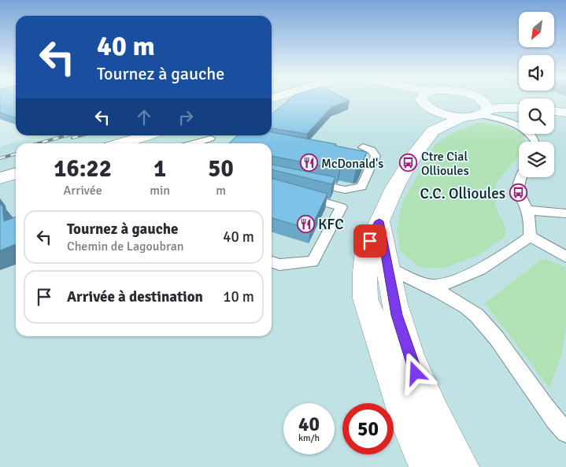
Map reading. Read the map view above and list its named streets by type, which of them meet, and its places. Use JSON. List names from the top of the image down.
{
  "places": {
    "restaurant": ["McDonald's", "KFC"],
    "bus stop": ["Ctre Cial Ollioules", "C.C. Ollioules"]
  },
  "north": "bottom left",
  "page": {
    "turn": ["40 m", "Tournez à gauche"],
    "eta": [
      "16:22",
      "Arrivée",
      "1",
      "min",
      "50",
      "m"
    ],
    "list": [
      {
        "name": "Tournez à gauche",
        "note": "Chemin de Lagoubran",
        "value": "40 m"
      },
      {
        "name": "Arrivée à destination",
        "value": "10 m"
      }
    ],
    "speed": "40 km/h",
    "limit": "50"
  }
}
